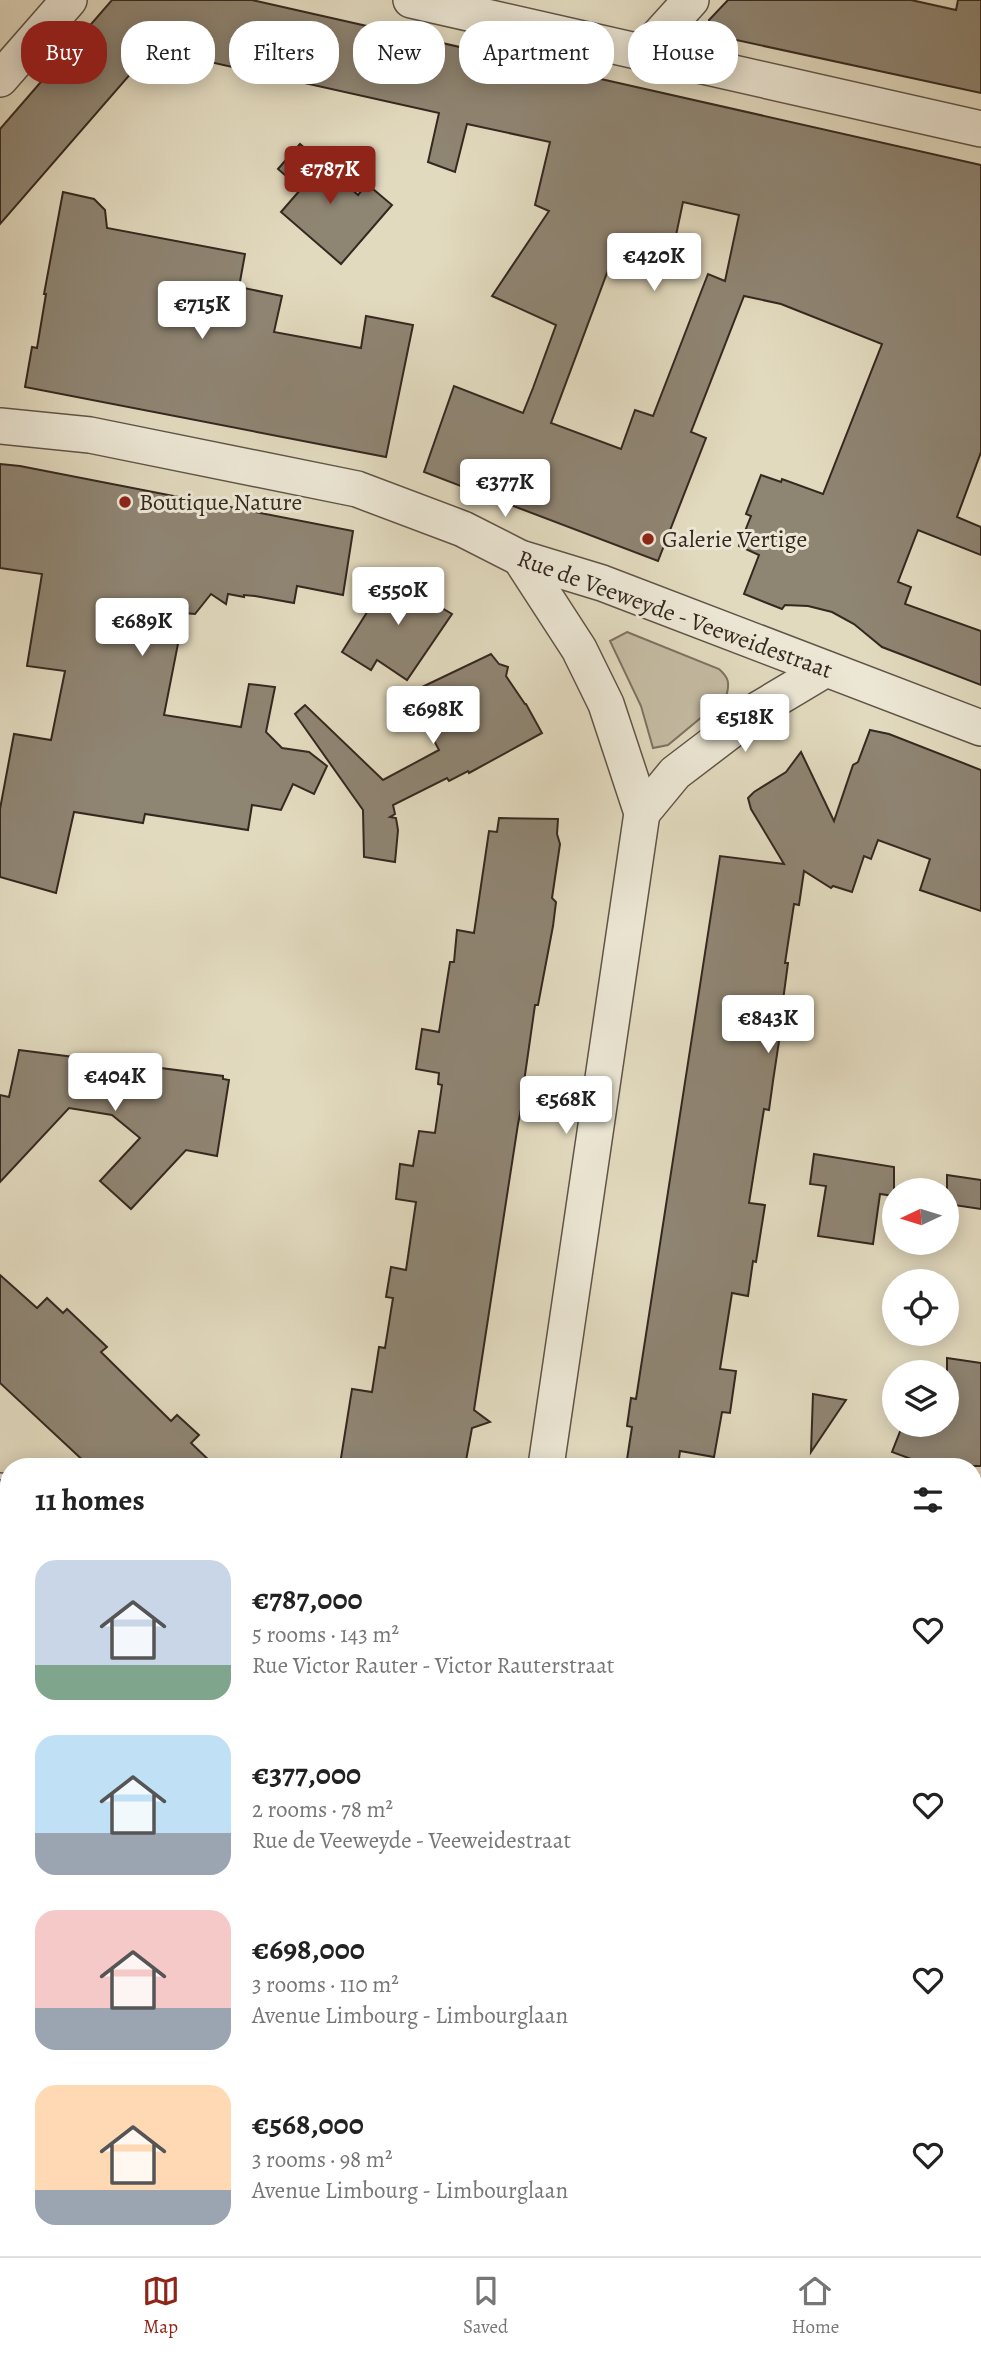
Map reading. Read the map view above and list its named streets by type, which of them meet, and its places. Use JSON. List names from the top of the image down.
{
  "streets": {
    "street": ["Rue de Veeweyde - Veeweidestraat"]
  },
  "places": ["Boutique Nature", "Galerie Vertige"],
  "north": "left",
  "page": {
    "chip": [
      "Buy",
      "Rent",
      "Filters",
      "New",
      "Apartment",
      "House"
    ],
    "price": [
      "€787K",
      "€420K",
      "€715K",
      "€377K",
      "€550K",
      "€689K",
      "€698K",
      "€518K",
      "€843K",
      "€404K",
      "€568K"
    ],
    "heading": "11 homes",
    "list": [
      {
        "name": "€787,000",
        "note": "5 rooms · 143 m² · Rue Victor Rauter - Victor Rauterstraat"
      },
      {
        "name": "€377,000",
        "note": "2 rooms · 78 m² · Rue de Veeweyde - Veeweidestraat"
      },
      {
        "name": "€698,000",
        "note": "3 rooms · 110 m² · Avenue Limbourg - Limbourglaan"
      },
      {
        "name": "€568,000",
        "note": "3 rooms · 98 m² · Avenue Limbourg - Limbourglaan"
      }
    ],
    "tabs": ["Map", "Saved", "Home"]
  }
}
